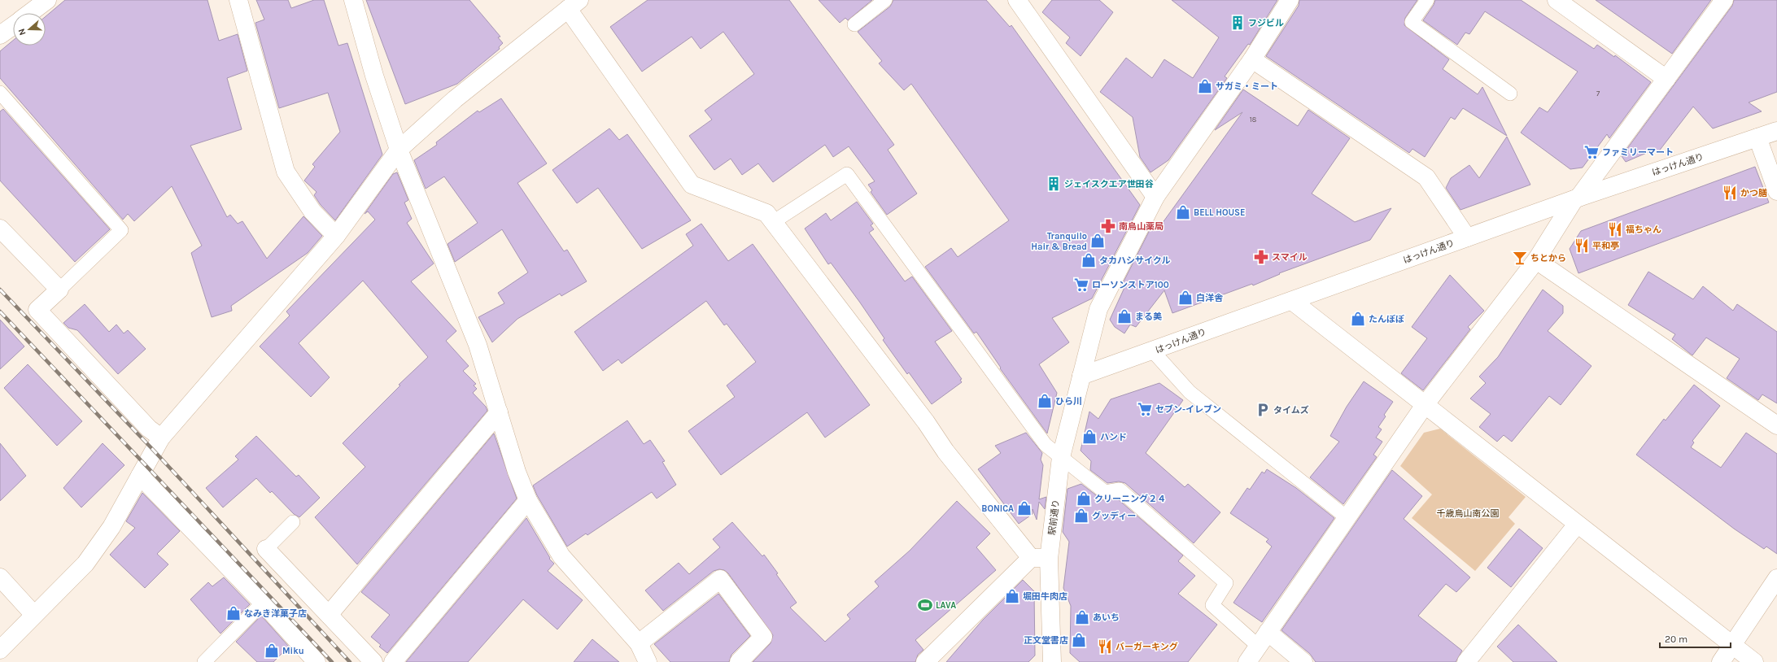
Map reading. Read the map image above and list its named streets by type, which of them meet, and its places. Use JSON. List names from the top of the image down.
{
  "streets": {
    "street": ["はっけん通り", "駅前通り"]
  },
  "crossings": [
    ["はっけん通り", "駅前通り"]
  ],
  "parks": ["千歳烏山南公園"],
  "places": {
    "building": ["フジビル", "ジェイスクエア世田谷"],
    "shop": [
      "サガミ・ミート",
      "BELL HOUSE",
      "Tranquilo Hair & Bread",
      "タカハシサイクル",
      "白洋舎",
      "まる美",
      "たんぽぽ",
      "ひら川",
      "ハンド",
      "クリーニング２４",
      "BONICA",
      "グッディー",
      "堀田牛肉店",
      "なみき洋菓子店",
      "あいち",
      "正文堂書店",
      "Miku"
    ],
    "supermarket": ["ファミリーマート", "ローソンストア100", "セブン-イレブン"],
    "restaurant": [
      "かつ膳",
      "福ちゃん",
      "平和亭",
      "バーガーキング"
    ],
    "pharmacy": ["南烏山薬局", "スマイル"],
    "bar": ["ちとから"],
    "parking": ["タイムズ"],
    "sports": ["LAVA"]
  },
  "house_numbers": ["7", "18"],
  "scale_bar": "20 m",
  "north": "left"
}
